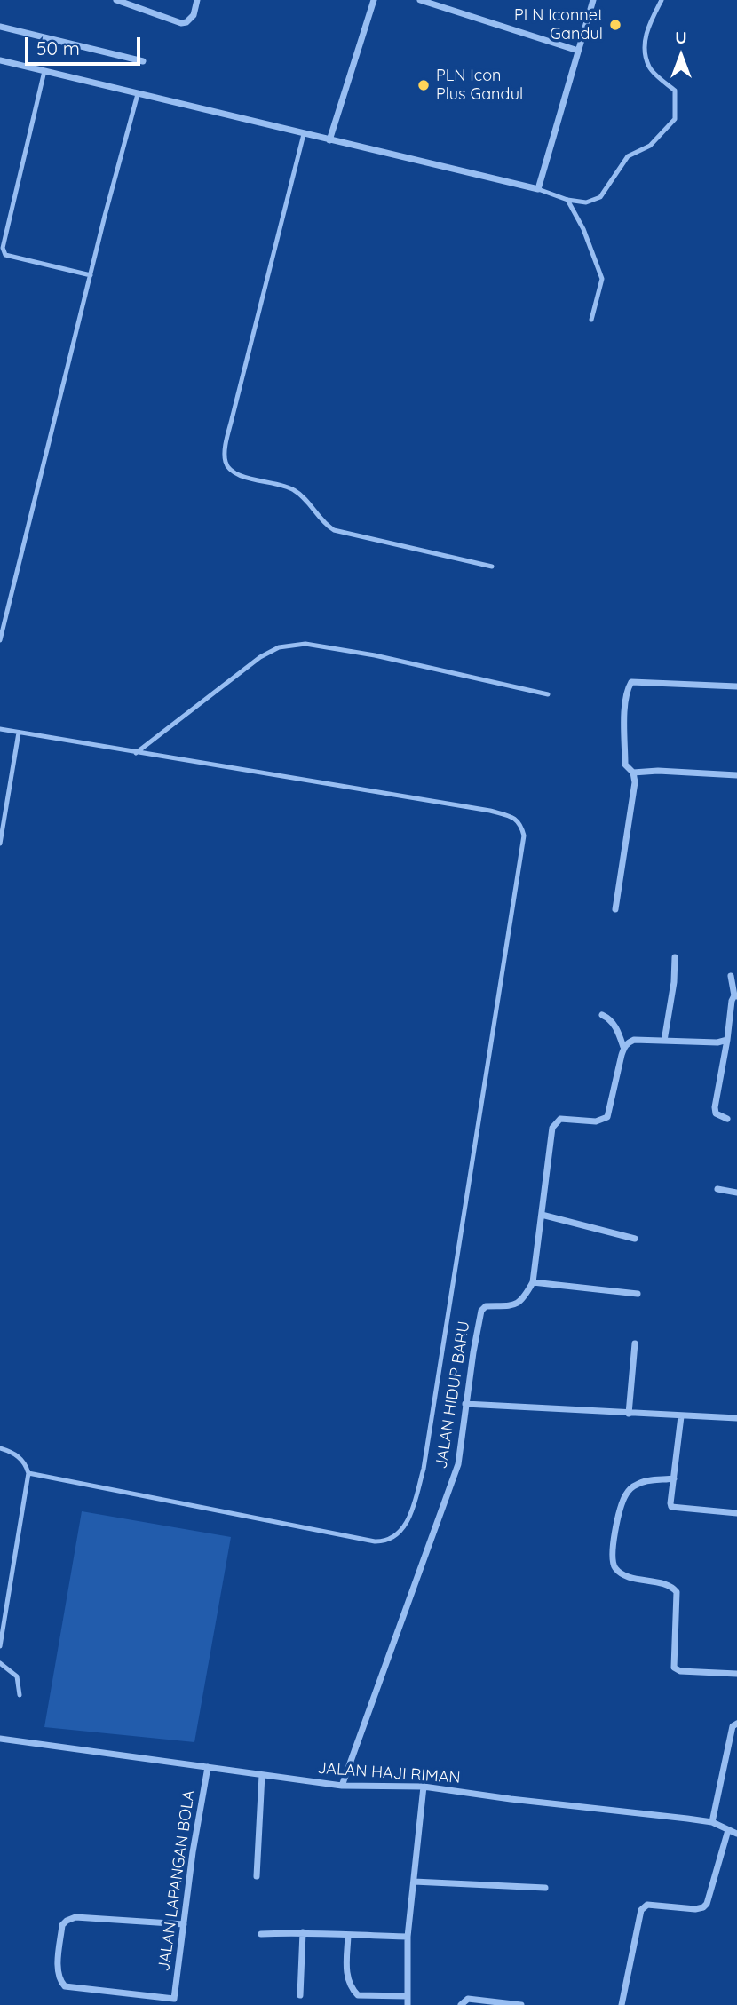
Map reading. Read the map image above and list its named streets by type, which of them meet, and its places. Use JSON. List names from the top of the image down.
{
  "streets": {
    "street": ["JALAN HIDUP BARU", "JALAN HAJI RIMAN", "JALAN LAPANGAN BOLA"]
  },
  "crossings": [
    ["JALAN HIDUP BARU", "JALAN HAJI RIMAN"],
    ["JALAN HAJI RIMAN", "JALAN LAPANGAN BOLA"]
  ],
  "places": ["PLN Iconnet Gandul", "PLN Icon Plus Gandul"],
  "scale_bar": "50 m",
  "north": "top"
}
